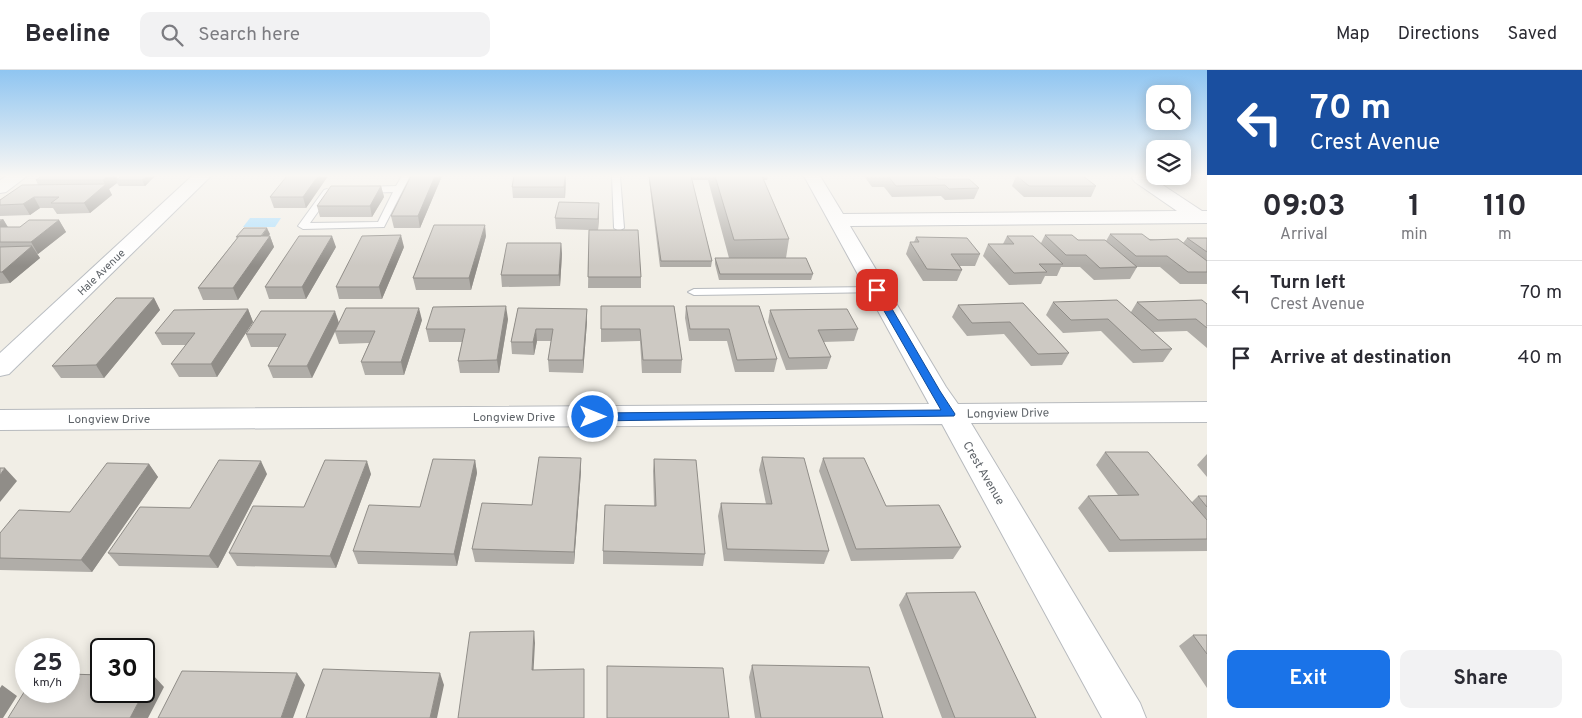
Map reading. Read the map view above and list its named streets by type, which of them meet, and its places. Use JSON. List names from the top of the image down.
{
  "streets": {
    "street": ["Hale Avenue", "Longview Drive", "Crest Avenue"]
  },
  "crossings": [
    ["Longview Drive", "Crest Avenue"]
  ],
  "page": {
    "header": "Beeline",
    "search": "Search here",
    "nav": ["Map", "Directions", "Saved"],
    "turn": ["70 m", "Crest Avenue"],
    "eta": [
      "09:03",
      "Arrival",
      "1",
      "min",
      "110",
      "m"
    ],
    "list": [
      {
        "name": "Turn left",
        "note": "Crest Avenue",
        "value": "70 m"
      },
      {
        "name": "Arrive at destination",
        "value": "40 m"
      }
    ],
    "speed": "25 km/h",
    "limit": "30",
    "buttons": ["Exit", "Share"]
  }
}
